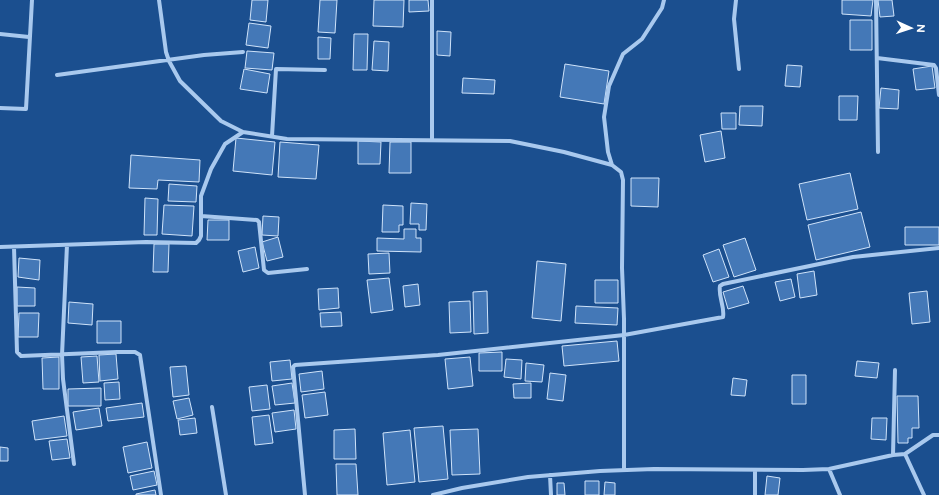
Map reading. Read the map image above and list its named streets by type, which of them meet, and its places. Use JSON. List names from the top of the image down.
{
  "north": "right"
}
